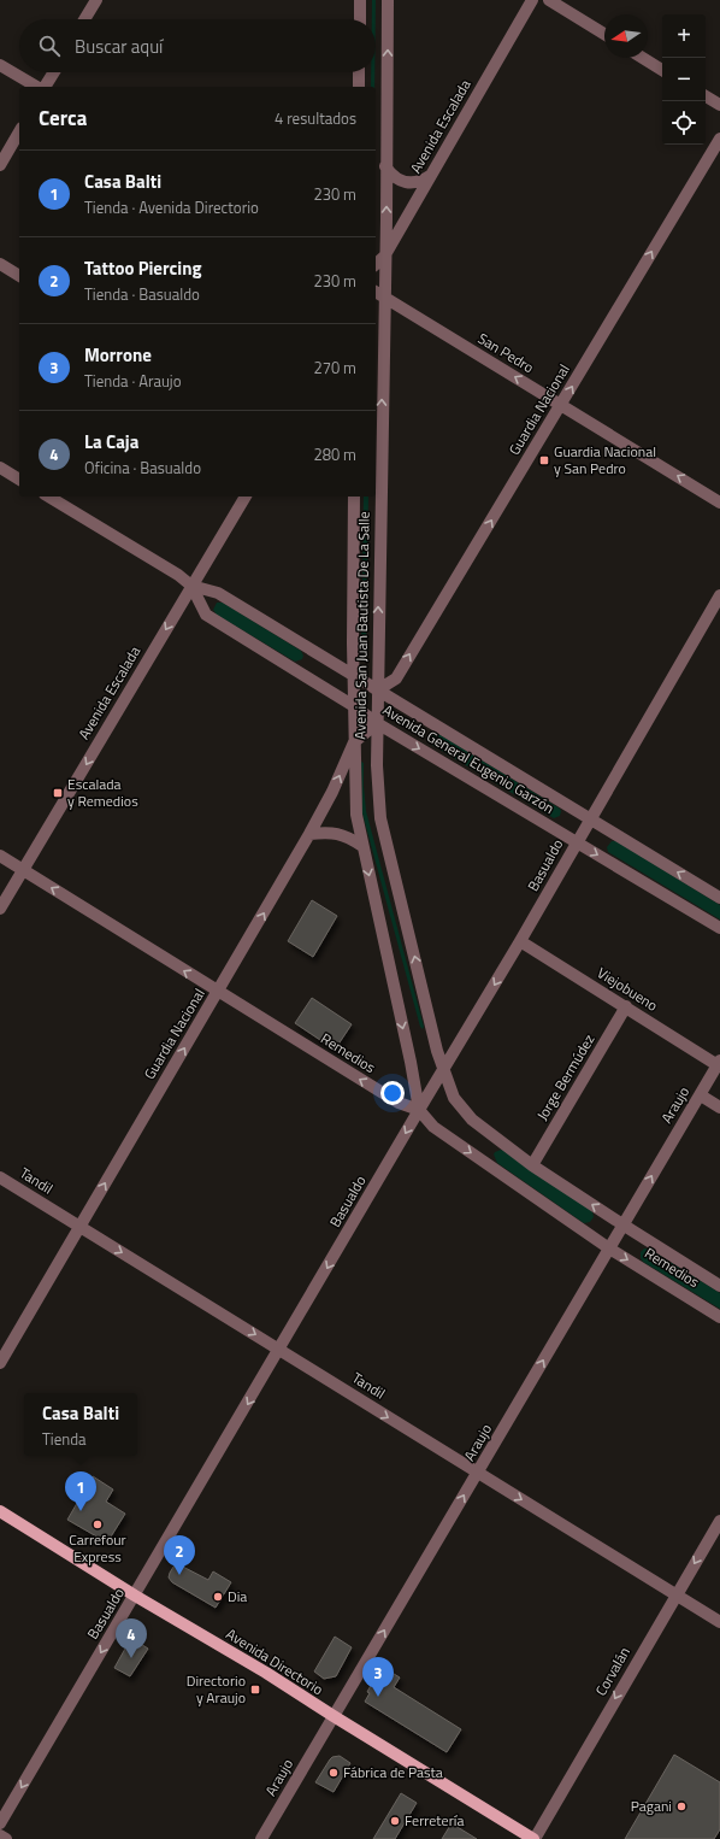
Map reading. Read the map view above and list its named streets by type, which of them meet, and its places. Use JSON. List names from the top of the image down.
{
  "streets": {
    "main road": ["Avenida Directorio"],
    "street": [
      "Avenida Escalada",
      "San Pedro",
      "Guardia Nacional",
      "Avenida San Juan Bautista De La Salle",
      "Avenida General Eugenio Garzón",
      "Basualdo",
      "Viejobueno",
      "Remedios",
      "Jorge Bermúdez",
      "Araujo",
      "Tandil",
      "Corvalán"
    ]
  },
  "crossings": [
    ["Avenida Escalada", "Avenida San Juan Bautista De La Salle"],
    ["Avenida Escalada", "Avenida General Eugenio Garzón"],
    ["Avenida Escalada", "Remedios"],
    ["San Pedro", "Guardia Nacional"],
    ["San Pedro", "Avenida San Juan Bautista De La Salle"],
    ["Guardia Nacional", "Avenida San Juan Bautista De La Salle"],
    ["Guardia Nacional", "Avenida General Eugenio Garzón"],
    ["Guardia Nacional", "Remedios"],
    ["Guardia Nacional", "Tandil"],
    ["Avenida San Juan Bautista De La Salle", "Avenida General Eugenio Garzón"],
    ["Avenida San Juan Bautista De La Salle", "Basualdo"],
    ["Avenida San Juan Bautista De La Salle", "Remedios"],
    ["Avenida General Eugenio Garzón", "Basualdo"],
    ["Basualdo", "Viejobueno"],
    ["Basualdo", "Remedios"],
    ["Basualdo", "Tandil"],
    ["Basualdo", "Avenida Directorio"],
    ["Viejobueno", "Jorge Bermúdez"],
    ["Viejobueno", "Araujo"],
    ["Remedios", "Jorge Bermúdez"],
    ["Remedios", "Araujo"],
    ["Araujo", "Tandil"],
    ["Araujo", "Avenida Directorio"],
    ["Tandil", "Corvalán"],
    ["Avenida Directorio", "Corvalán"]
  ],
  "one_way": [
    "Avenida Escalada",
    "San Pedro",
    "Guardia Nacional",
    "Basualdo",
    "Araujo",
    "Tandil",
    "Corvalán"
  ],
  "places": {
    "transit": ["Guardia Nacional y San Pedro", "Escalada y Remedios", "Directorio y Araujo"],
    "other": [
      "Carrefour Express",
      "Dia",
      "Fábrica de Pasta",
      "Pagani",
      "Ferretería"
    ]
  },
  "north": "left",
  "page": {
    "map_buttons": ["+", "−"],
    "search": "Buscar aquí",
    "heading": ["Cerca", "4 resultados"],
    "list": [
      {
        "mark": "1",
        "name": "Casa Balti",
        "note": "Tienda · Avenida Directorio",
        "value": "230 m"
      },
      {
        "mark": "2",
        "name": "Tattoo Piercing",
        "note": "Tienda · Basualdo",
        "value": "230 m"
      },
      {
        "mark": "3",
        "name": "Morrone",
        "note": "Tienda · Araujo",
        "value": "270 m"
      },
      {
        "mark": "4",
        "name": "La Caja",
        "note": "Oficina · Basualdo",
        "value": "280 m"
      }
    ],
    "popup": ["Casa Balti", "Tienda"],
    "pins": [
      "1",
      "2",
      "4",
      "3"
    ]
  }
}
